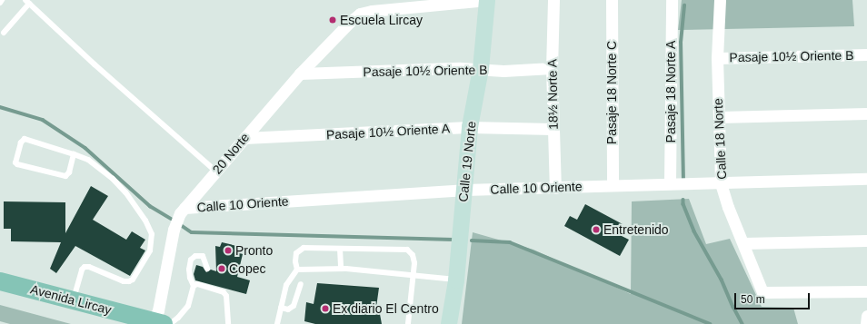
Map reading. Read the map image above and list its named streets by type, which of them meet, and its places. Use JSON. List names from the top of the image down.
{
  "streets": {
    "main road": ["Calle 19 Norte", "Avenida Lircay"],
    "street": [
      "Pasaje 10½ Oriente B",
      "Pasaje 18 Norte A",
      "Pasaje 18 Norte C",
      "18½ Norte A",
      "Pasaje 10½ Oriente A",
      "Calle 18 Norte",
      "20 Norte",
      "Calle 10 Oriente"
    ]
  },
  "crossings": [
    ["Pasaje 10½ Oriente B", "18½ Norte A"],
    ["Pasaje 10½ Oriente B", "Calle 18 Norte"],
    ["Pasaje 10½ Oriente B", "20 Norte"],
    ["Pasaje 10½ Oriente B", "Calle 19 Norte"],
    ["Pasaje 18 Norte A", "Calle 10 Oriente"],
    ["Pasaje 18 Norte C", "Calle 10 Oriente"],
    ["18½ Norte A", "Pasaje 10½ Oriente A"],
    ["18½ Norte A", "Calle 10 Oriente"],
    ["Pasaje 10½ Oriente A", "20 Norte"],
    ["Pasaje 10½ Oriente A", "Calle 19 Norte"],
    ["Calle 18 Norte", "Calle 10 Oriente"],
    ["20 Norte", "Calle 10 Oriente"],
    ["20 Norte", "Avenida Lircay"],
    ["Calle 19 Norte", "Calle 10 Oriente"]
  ],
  "places": [
    "Escuela Lircay",
    "Entretenido",
    "Pronto",
    "Copec",
    "Ex diario El Centro"
  ],
  "scale_bar": "50 m"
}
